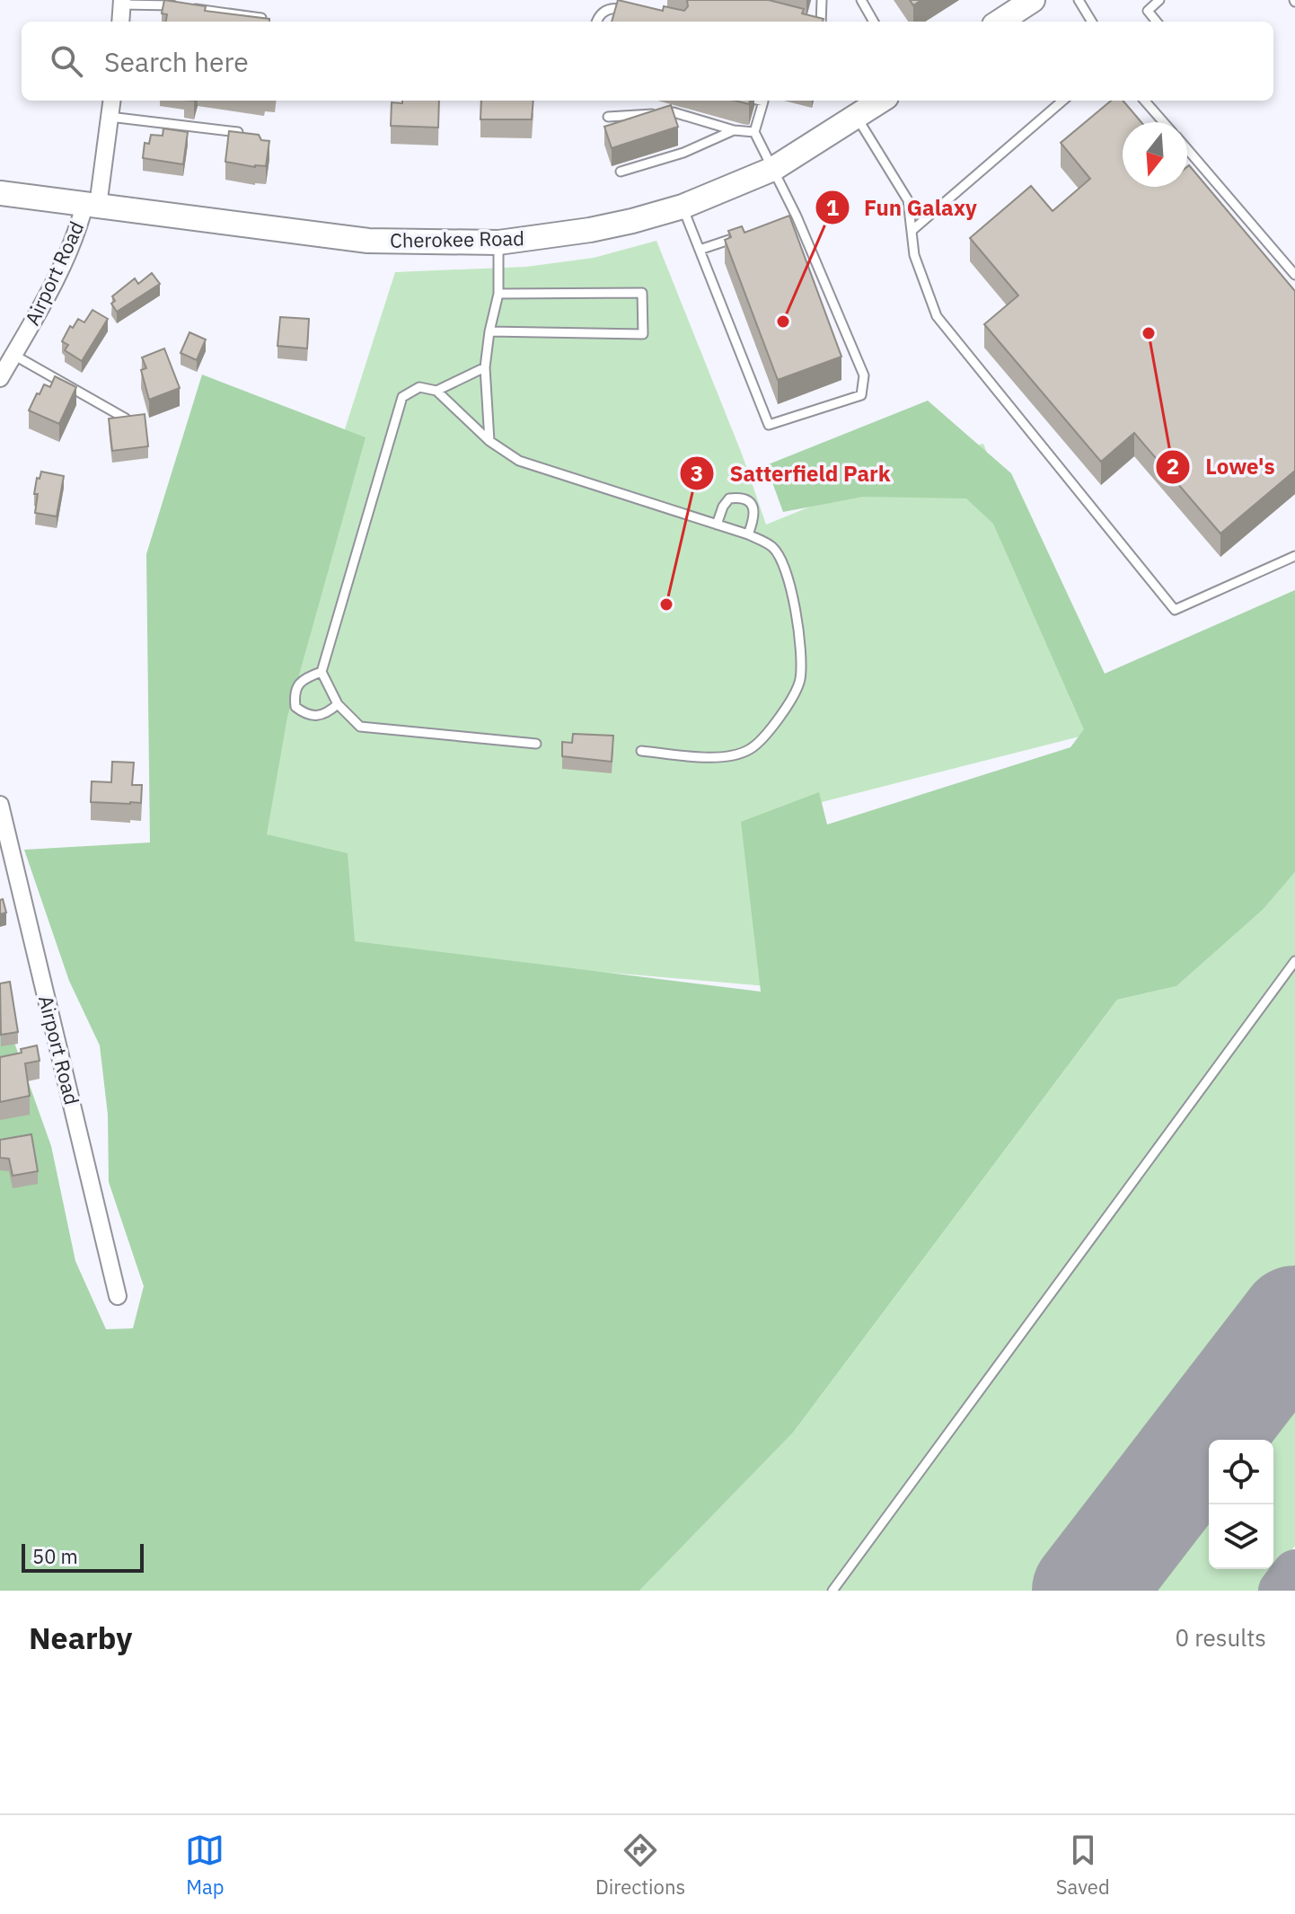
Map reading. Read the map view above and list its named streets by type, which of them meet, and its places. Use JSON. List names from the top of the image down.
{
  "streets": {
    "main road": ["Cherokee Road"],
    "street": ["Airport Road"]
  },
  "crossings": [
    ["Cherokee Road", "Airport Road"]
  ],
  "places": ["Fun Galaxy", "Lowe's", "Satterfield Park"],
  "scale_bar": "50 m",
  "north": "bottom",
  "page": {
    "search": "Search here",
    "scale": "50 m",
    "heading": ["Nearby", "0 results"],
    "nav": ["Map", "Directions", "Saved"]
  }
}
